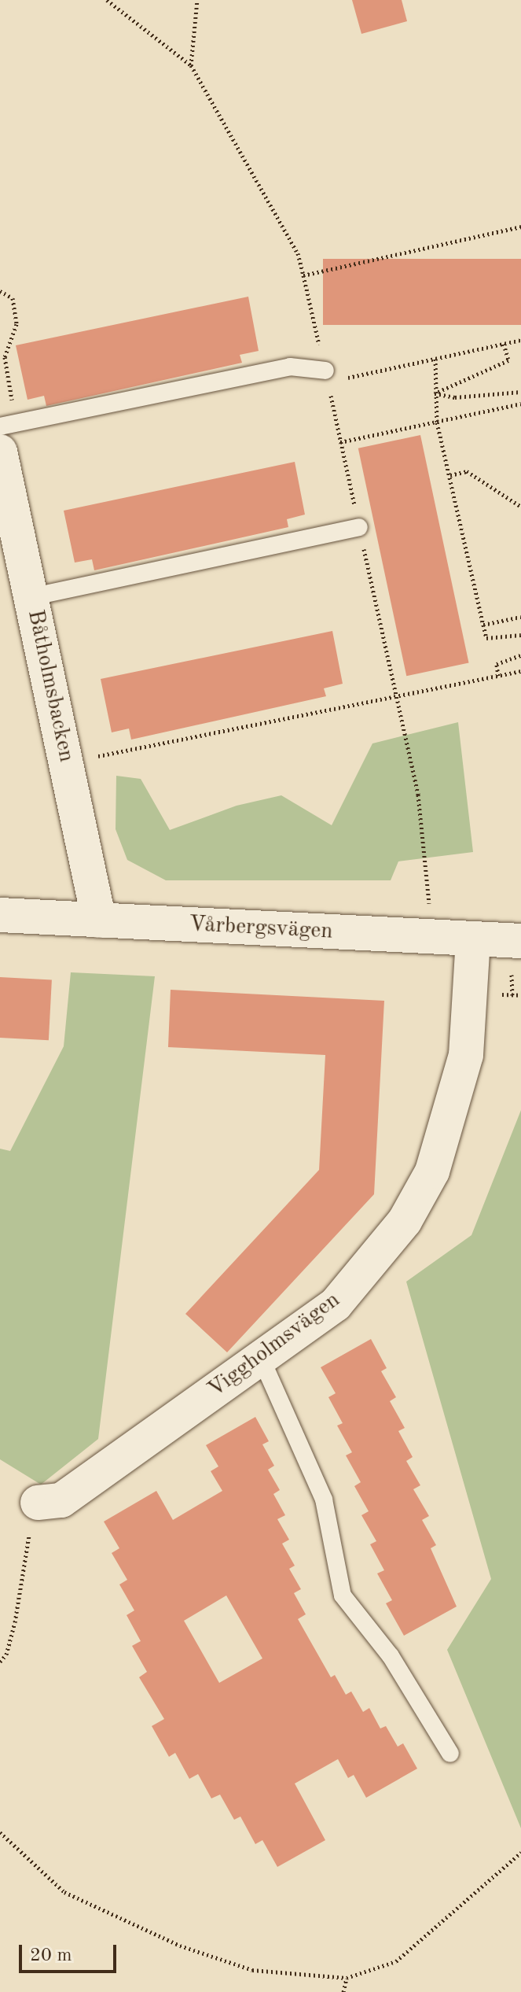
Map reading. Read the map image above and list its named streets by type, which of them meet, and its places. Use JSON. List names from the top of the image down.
{
  "streets": {
    "street": ["Båtholmsbacken", "Vårbergsvägen", "Viggholmsvägen"]
  },
  "crossings": [
    ["Båtholmsbacken", "Vårbergsvägen"],
    ["Vårbergsvägen", "Viggholmsvägen"]
  ],
  "scale_bar": "20 m"
}
